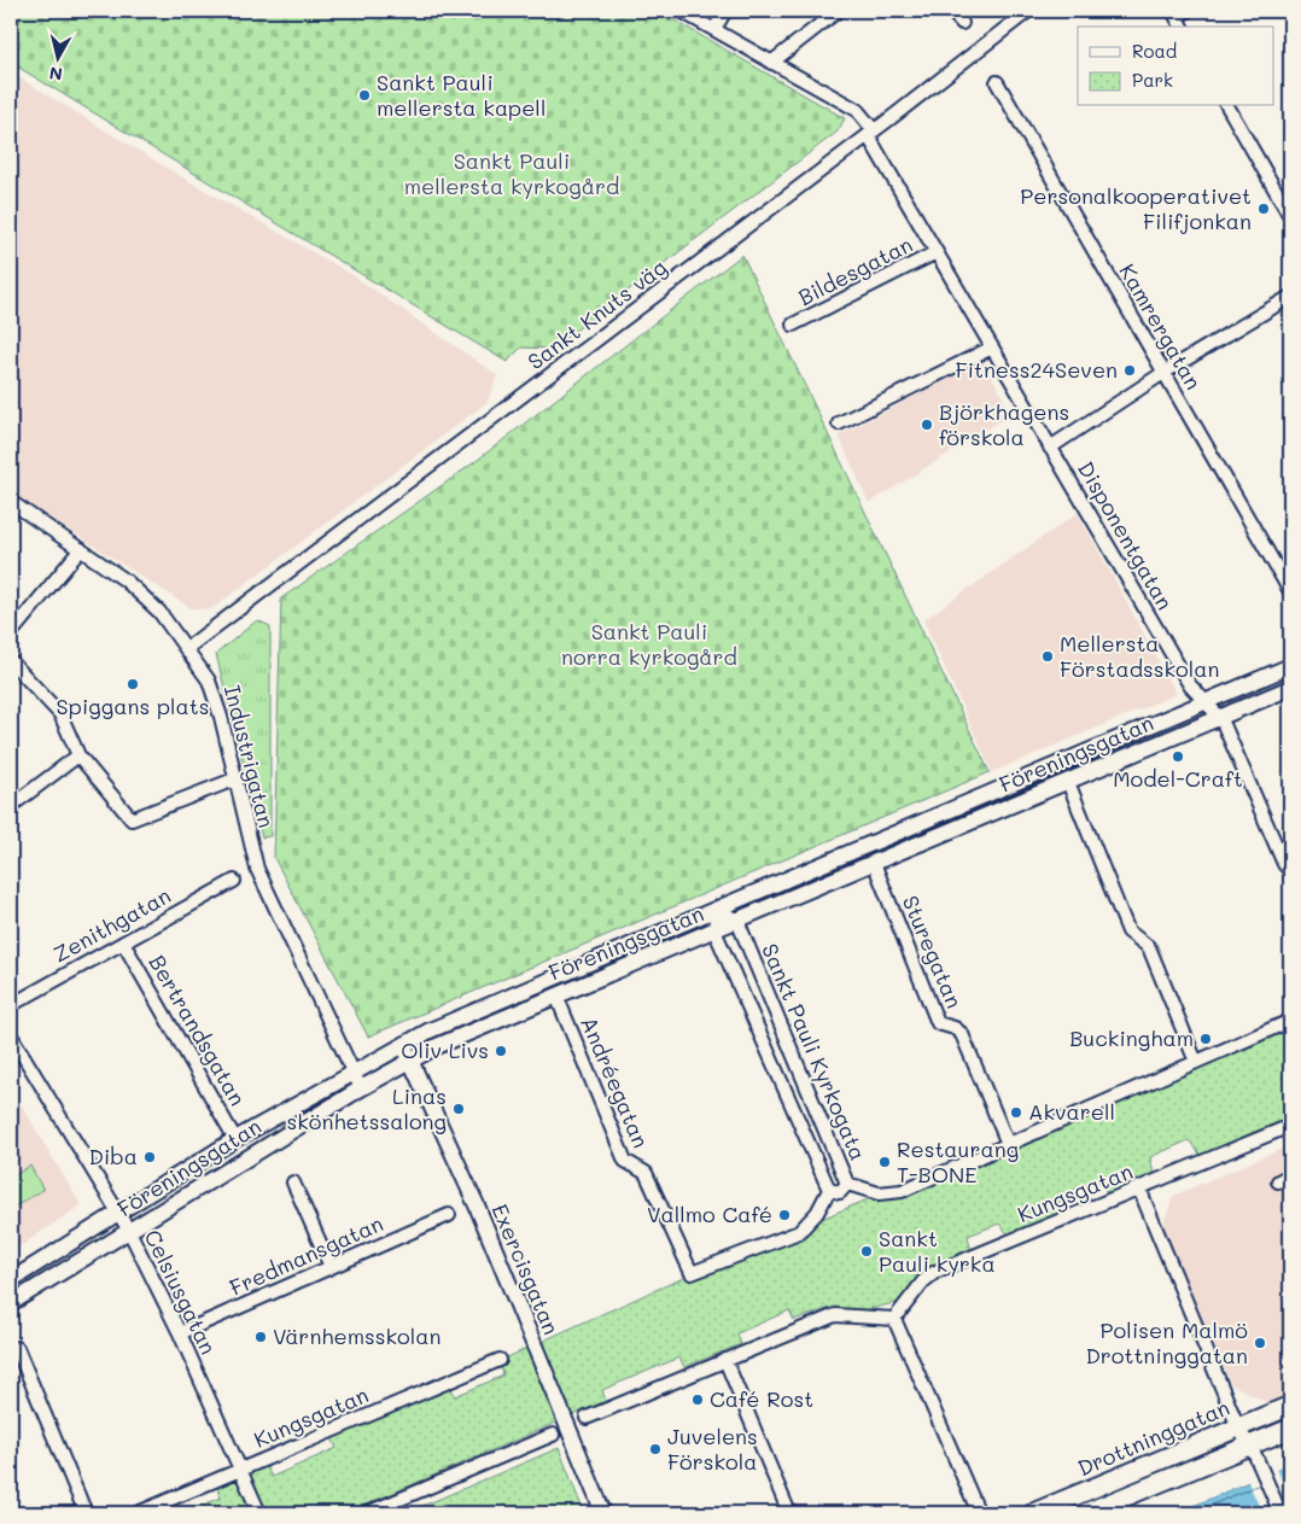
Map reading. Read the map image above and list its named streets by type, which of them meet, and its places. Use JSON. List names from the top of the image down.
{
  "streets": {
    "main road": ["Drottninggatan"],
    "street": [
      "Bildesgatan",
      "Sankt Knuts väg",
      "Kamrergatan",
      "Disponentgatan",
      "Föreningsgatan",
      "Industrigatan",
      "Zenithgatan",
      "Sturegatan",
      "Bertrandsgatan",
      "Sankt Pauli Kyrkogata",
      "Andréegatan",
      "Kungsgatan",
      "Fredmansgatan",
      "Exercisgatan",
      "Celsiusgatan"
    ]
  },
  "crossings": [
    ["Bildesgatan", "Disponentgatan"],
    ["Sankt Knuts väg", "Disponentgatan"],
    ["Sankt Knuts väg", "Industrigatan"],
    ["Disponentgatan", "Föreningsgatan"],
    ["Föreningsgatan", "Industrigatan"],
    ["Föreningsgatan", "Sturegatan"],
    ["Föreningsgatan", "Bertrandsgatan"],
    ["Föreningsgatan", "Sankt Pauli Kyrkogata"],
    ["Föreningsgatan", "Andréegatan"],
    ["Föreningsgatan", "Exercisgatan"],
    ["Föreningsgatan", "Celsiusgatan"],
    ["Zenithgatan", "Bertrandsgatan"],
    ["Sankt Pauli Kyrkogata", "Andréegatan"],
    ["Kungsgatan", "Celsiusgatan"],
    ["Fredmansgatan", "Celsiusgatan"]
  ],
  "parks": ["Sankt Pauli mellersta kyrkogård", "Sankt Pauli norra kyrkogård"],
  "places": [
    "Sankt Pauli mellersta kapell",
    "Personalkooperativet Filifjonkan",
    "Fitness24Seven",
    "Björkhagens förskola",
    "Mellersta Förstadsskolan",
    "Spiggans plats",
    "Model-Craft",
    "Buckingham",
    "Oliv Livs",
    "Linas skönhetssalong",
    "Akvarell",
    "Diba",
    "Restaurang T-BONE",
    "Vallmo Café",
    "Sankt Pauli kyrka",
    "Värnhemsskolan",
    "Polisen Malmö Drottninggatan",
    "Café Rost",
    "Juvelens Förskola"
  ],
  "legend": ["Road", "Park"],
  "north": "bottom"
}
